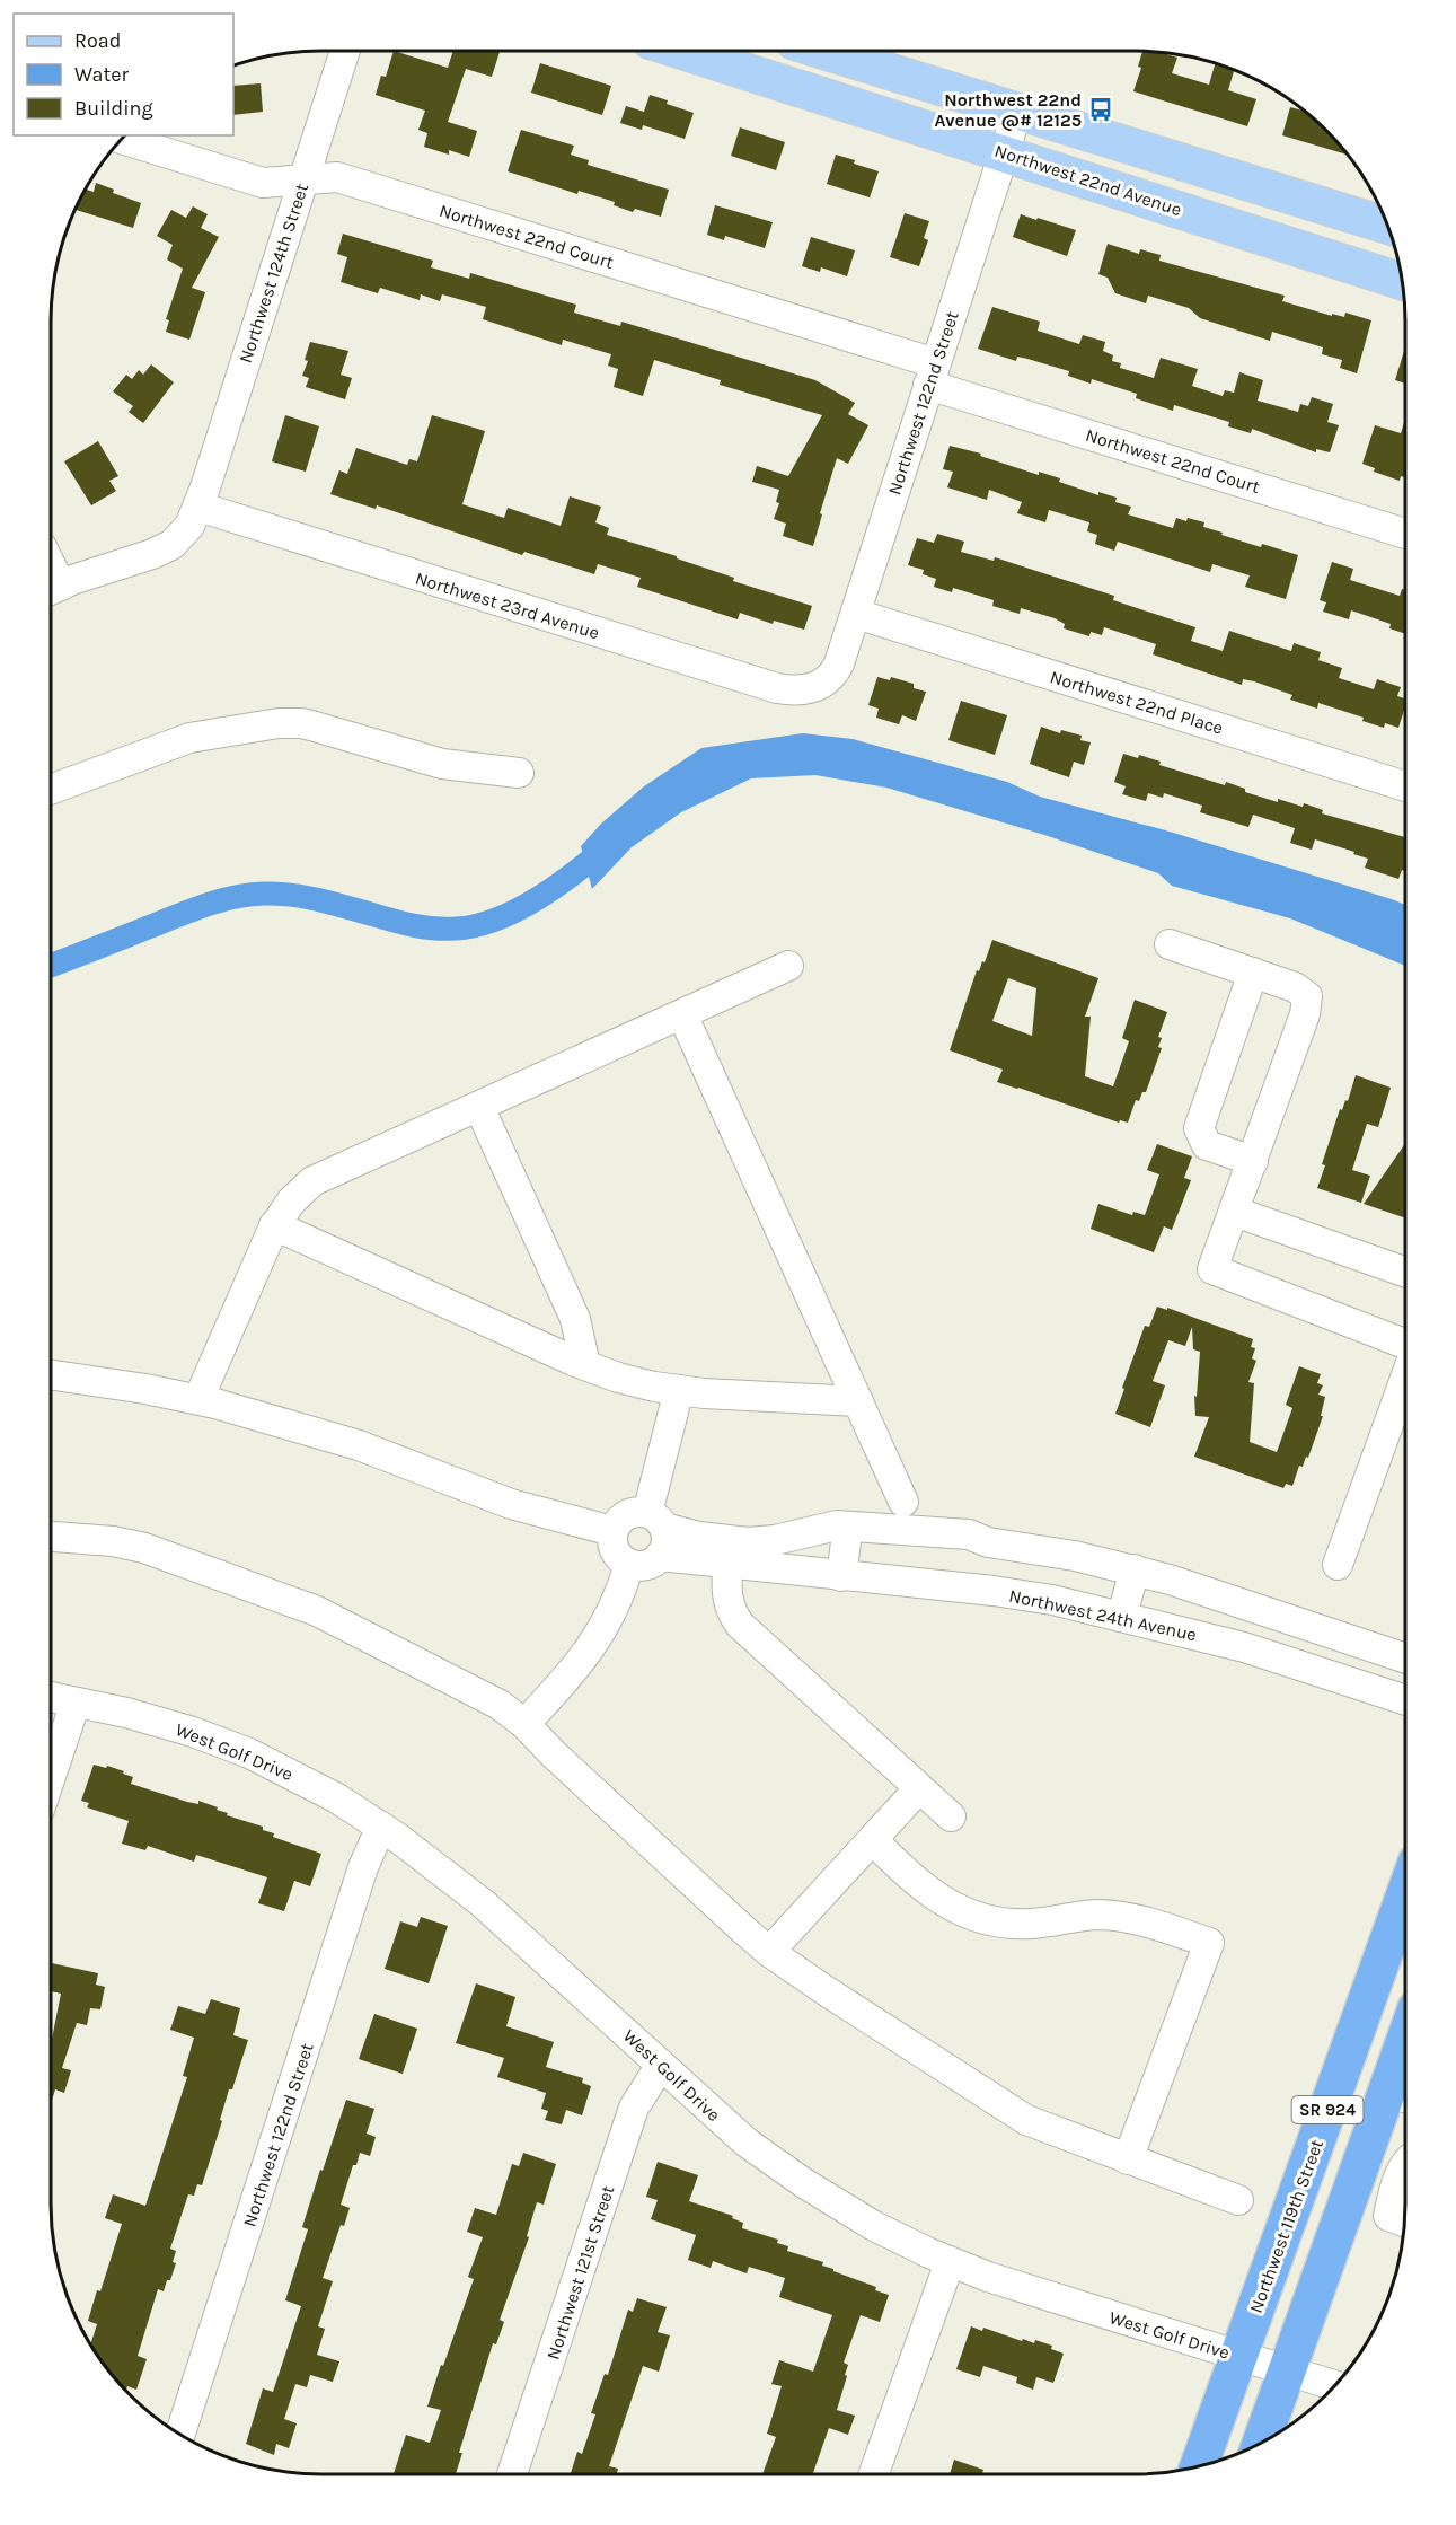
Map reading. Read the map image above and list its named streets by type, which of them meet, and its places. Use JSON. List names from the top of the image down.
{
  "streets": {
    "highway": ["SR 924", "Northwest 119th Street"],
    "main road": ["Northwest 22nd Avenue"],
    "street": [
      "Northwest 22nd Court",
      "Northwest 124th Street",
      "Northwest 122nd Street",
      "Northwest 23rd Avenue",
      "Northwest 22nd Place",
      "Northwest 24th Avenue",
      "West Golf Drive",
      "Northwest 121st Street"
    ]
  },
  "crossings": [
    ["Northwest 22nd Avenue", "Northwest 122nd Street"],
    ["Northwest 22nd Court", "Northwest 124th Street"],
    ["Northwest 22nd Court", "Northwest 122nd Street"],
    ["Northwest 124th Street", "Northwest 23rd Avenue"],
    ["Northwest 122nd Street", "Northwest 23rd Avenue"],
    ["Northwest 122nd Street", "Northwest 22nd Place"],
    ["Northwest 122nd Street", "West Golf Drive"],
    ["West Golf Drive", "SR 924"],
    ["West Golf Drive", "Northwest 119th Street"],
    ["West Golf Drive", "Northwest 121st Street"]
  ],
  "places": {
    "bus stop": ["Northwest 22nd Avenue @# 12125"]
  },
  "legend": ["Road", "Water", "Building"]
}
